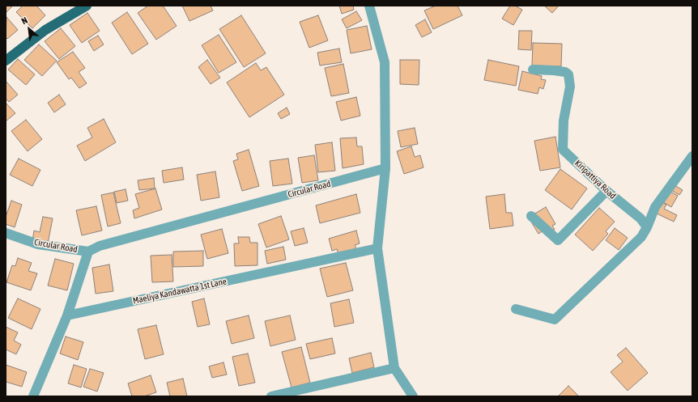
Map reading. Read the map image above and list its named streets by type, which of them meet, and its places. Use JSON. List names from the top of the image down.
{
  "streets": {
    "street": ["Kiripattiya Road", "Circular Road", "Maeliya Kandawatta 1st Lane"]
  },
  "north": "top left"
}
